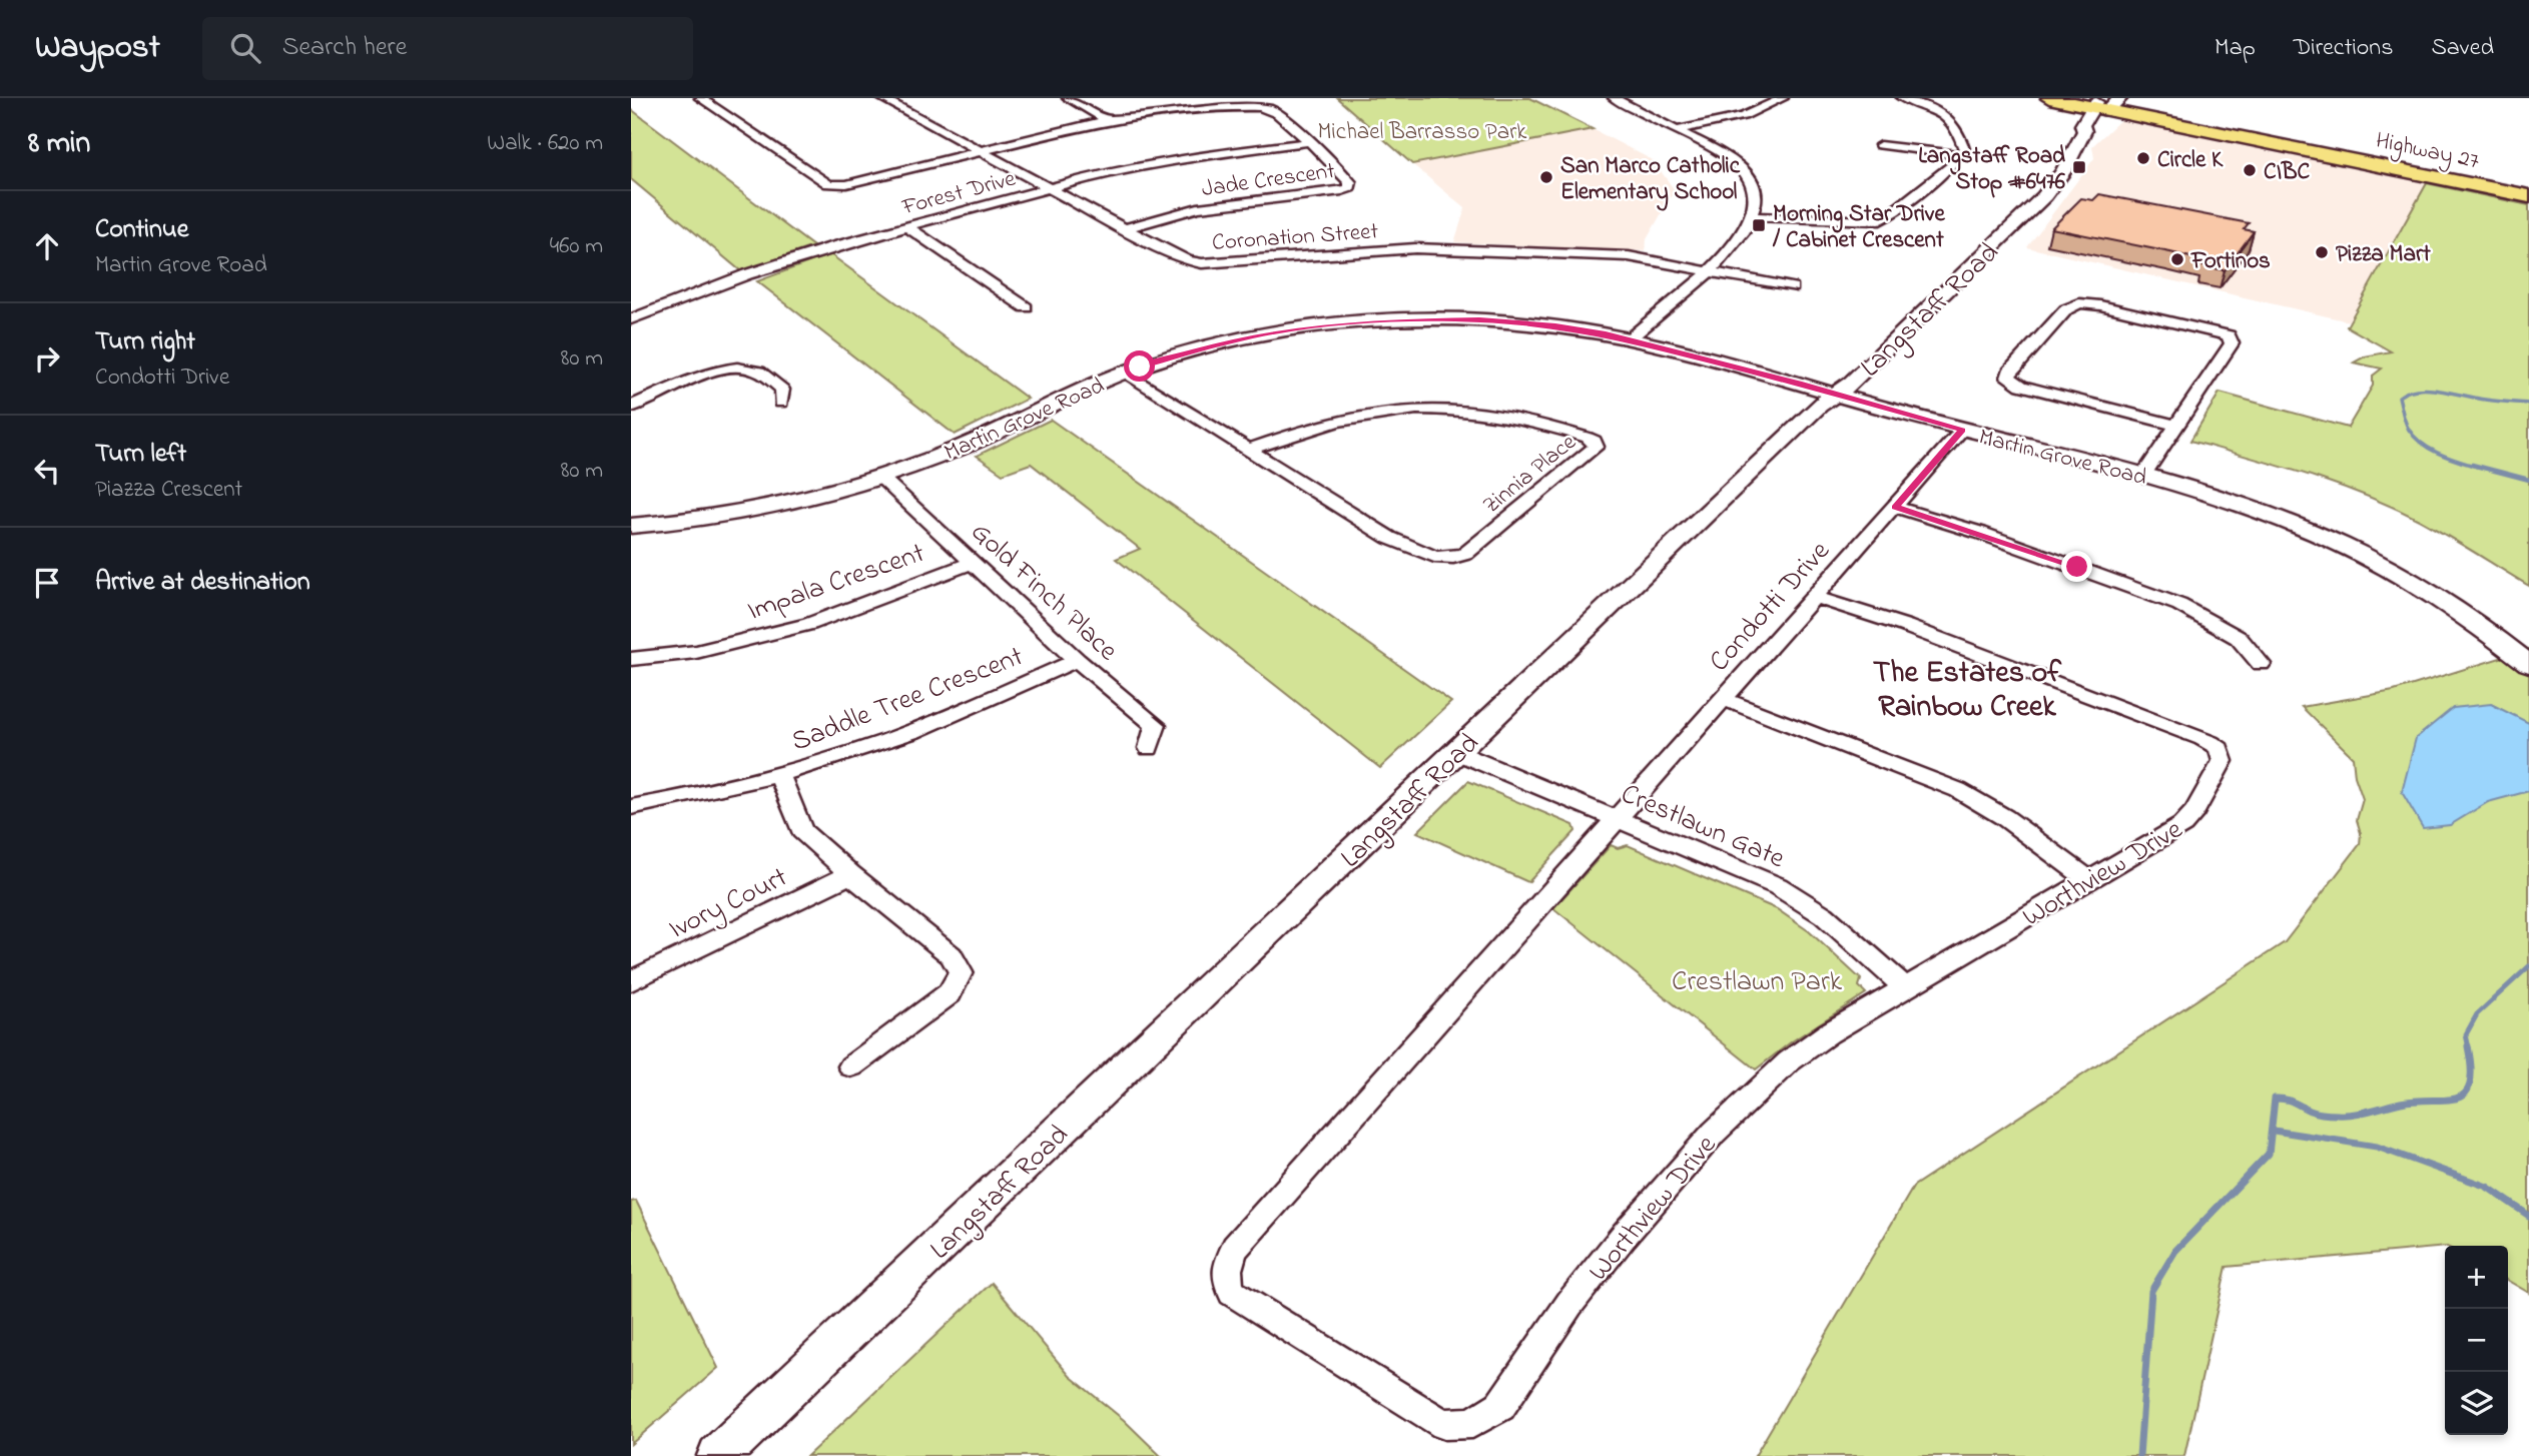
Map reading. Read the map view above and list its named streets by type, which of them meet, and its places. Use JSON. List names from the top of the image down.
{
  "streets": {
    "main road": ["Highway 27"],
    "street": [
      "Jade Crescent",
      "Forest Drive",
      "Coronation Street",
      "Langstaff Road",
      "Martin Grove Road",
      "Zinnia Place",
      "Impala Crescent",
      "Gold Finch Place",
      "Condotti Drive",
      "Saddle Tree Crescent",
      "Crestlawn Gate",
      "Worthview Drive",
      "Ivory Court"
    ]
  },
  "crossings": [
    ["Highway 27", "Langstaff Road"],
    ["Jade Crescent", "Forest Drive"],
    ["Jade Crescent", "Coronation Street"],
    ["Forest Drive", "Coronation Street"],
    ["Langstaff Road", "Martin Grove Road"],
    ["Langstaff Road", "Crestlawn Gate"],
    ["Martin Grove Road", "Zinnia Place"],
    ["Martin Grove Road", "Gold Finch Place"],
    ["Martin Grove Road", "Condotti Drive"],
    ["Impala Crescent", "Gold Finch Place"],
    ["Gold Finch Place", "Saddle Tree Crescent"],
    ["Condotti Drive", "Crestlawn Gate"],
    ["Condotti Drive", "Worthview Drive"],
    ["Crestlawn Gate", "Worthview Drive"]
  ],
  "districts": ["The Estates of Rainbow Creek"],
  "parks": ["Michael Barrasso Park", "Crestlawn Park"],
  "places": {
    "other": [
      "Circle K",
      "CIBC",
      "San Marco Catholic Elementary School",
      "Pizza Mart",
      "Fortinos"
    ],
    "transit": ["Langstaff Road Stop #6476", "Morning Star Drive / Cabinet Crescent"]
  },
  "page": {
    "header": "Waypost",
    "search": "Search here",
    "nav": ["Map", "Directions", "Saved"],
    "heading": ["8 min", "Walk · 620 m"],
    "list": [
      ["Continue", "Martin Grove Road", "460 m"],
      ["Turn right", "Condotti Drive", "80 m"],
      ["Turn left", "Piazza Crescent", "80 m"],
      "Arrive at destination"
    ],
    "map_buttons": ["+", "−"]
  }
}
